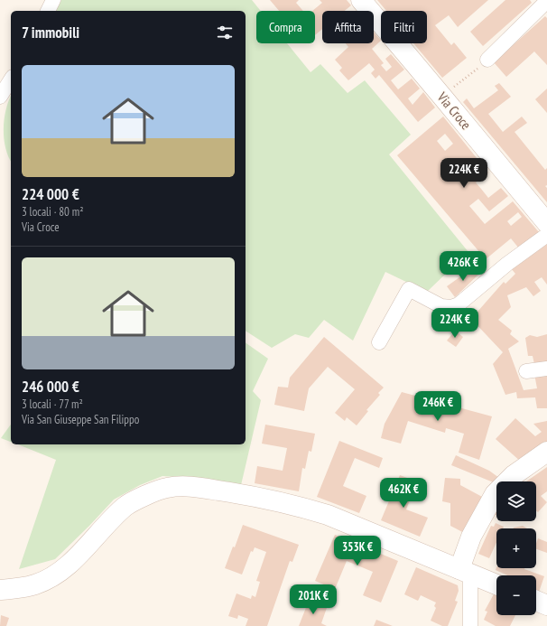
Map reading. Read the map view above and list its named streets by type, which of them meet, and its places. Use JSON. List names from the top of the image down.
{
  "streets": {
    "street": ["Via Croce"]
  },
  "page": {
    "chip": ["Compra", "Affitta", "Filtri"],
    "heading": "7 immobili",
    "list": [
      {
        "name": "224 000 €",
        "note": "3 locali · 80 m² · Via Croce"
      },
      {
        "name": "246 000 €",
        "note": "3 locali · 77 m² · Via San Giuseppe San Filippo"
      }
    ],
    "price": [
      "224K €",
      "426K €",
      "224K €",
      "246K €",
      "462K €",
      "353K €",
      "201K €"
    ],
    "map_buttons": ["+", "−"]
  }
}
